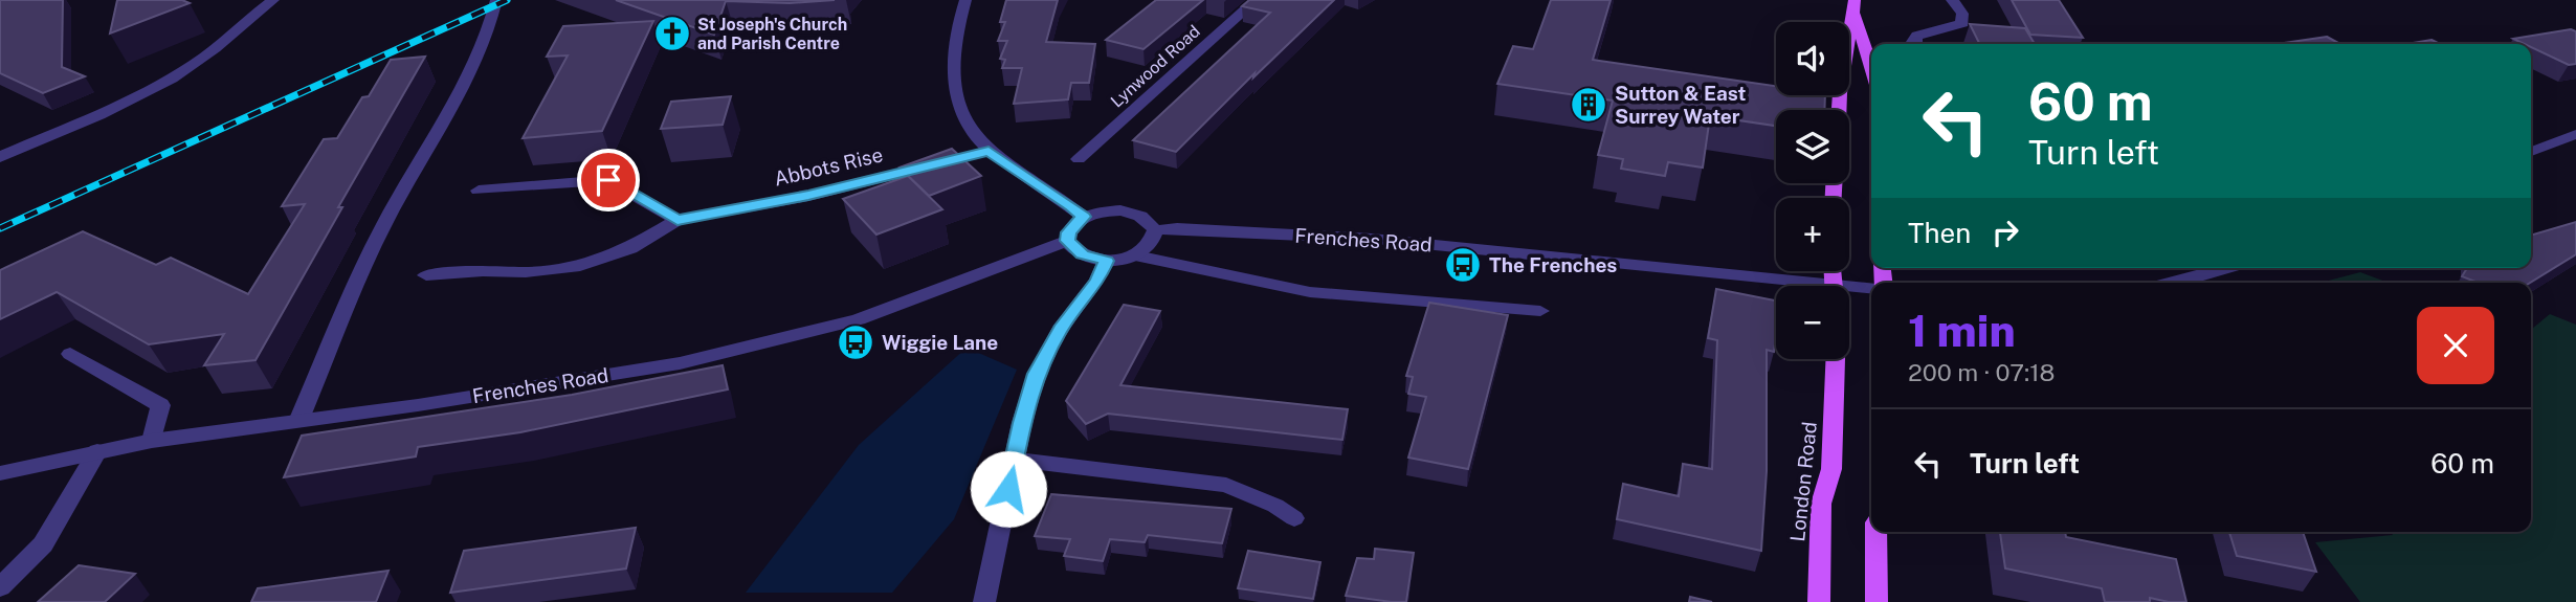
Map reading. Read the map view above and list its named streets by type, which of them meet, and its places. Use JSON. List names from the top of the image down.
{
  "streets": {
    "main road": ["London Road"],
    "street": ["Lynwood Road", "Abbots Rise", "Frenches Road"]
  },
  "places": {
    "church": ["St Joseph's Church and Parish Centre"],
    "building": ["Sutton & East Surrey Water"],
    "bus stop": ["The Frenches", "Wiggie Lane"]
  },
  "page": {
    "map_buttons": ["+", "−"],
    "turn": ["60 m", "Turn left"],
    "then": "Then",
    "heading": ["1 min", "200 m · 07:18"],
    "list": [
      {
        "name": "Turn left",
        "value": "60 m"
      }
    ]
  }
}
